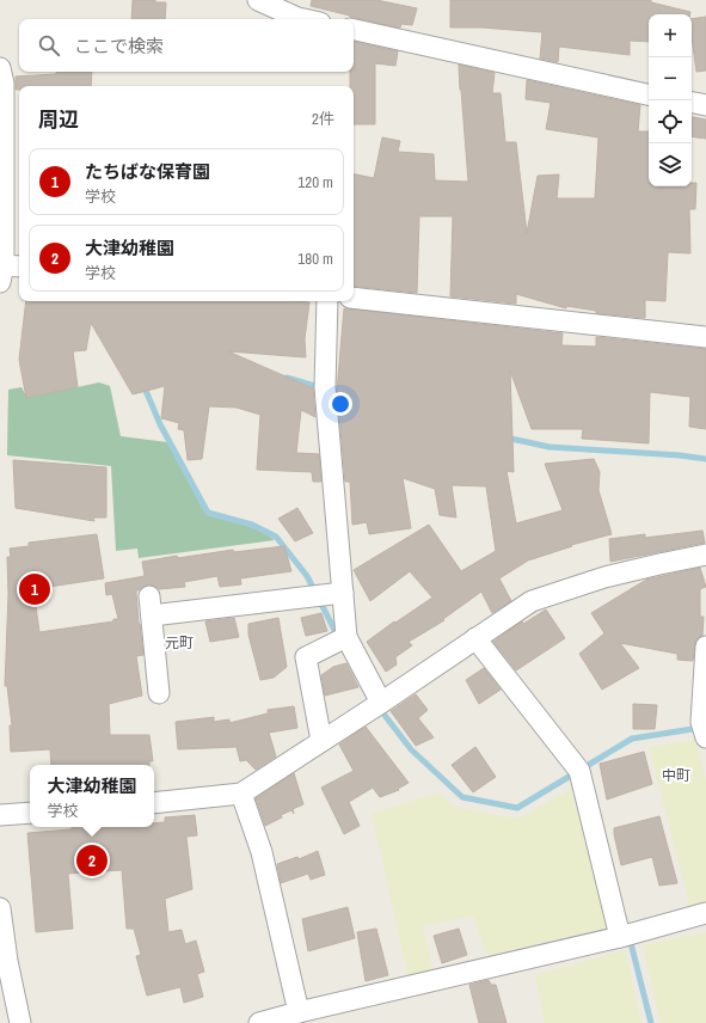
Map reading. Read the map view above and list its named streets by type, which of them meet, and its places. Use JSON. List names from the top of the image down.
{
  "districts": ["元町", "中町"],
  "page": {
    "map_buttons": ["+", "−"],
    "search": "ここで検索",
    "heading": ["周辺", "2件"],
    "list": [
      {
        "mark": "1",
        "name": "たちばな保育園",
        "note": "学校",
        "value": "120 m"
      },
      {
        "mark": "2",
        "name": "大津幼稚園",
        "note": "学校",
        "value": "180 m"
      }
    ],
    "pins": ["1", "2"],
    "popup": ["大津幼稚園", "学校"]
  }
}
